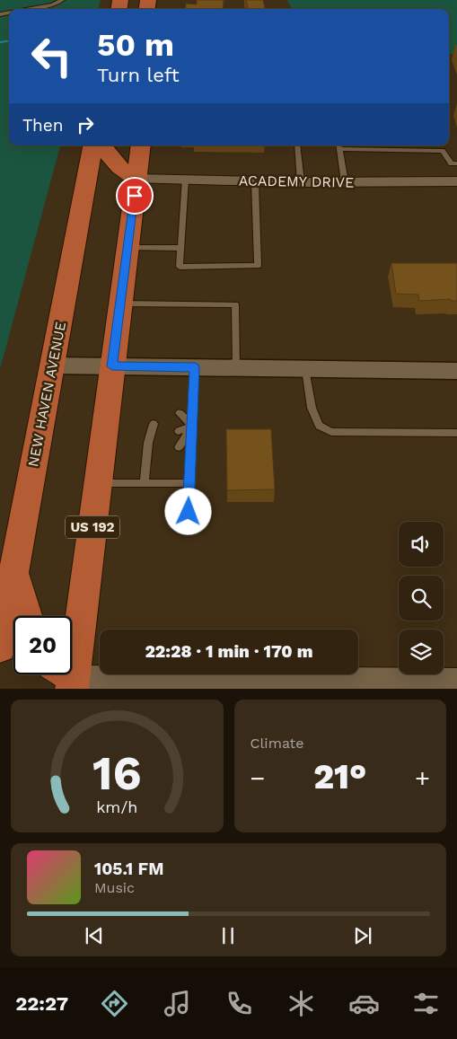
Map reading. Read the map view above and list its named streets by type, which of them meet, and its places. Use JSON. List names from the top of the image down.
{
  "streets": {
    "main road": ["NEW HAVEN AVENUE", "US 192"],
    "street": ["ACADEMY DRIVE"]
  },
  "crossings": [
    ["ACADEMY DRIVE", "US 192"]
  ],
  "page": {
    "turn": ["50 m", "Turn left"],
    "then": "Then",
    "limit": "20",
    "trip": "22:28 · 1 min · 170 m",
    "tile": "Climate",
    "heat": ["−", "21°", "+"],
    "song": ["105.1 FM", "Music"],
    "tabs": "22:27",
    "gauge": ["16", "km/h"]
  }
}
